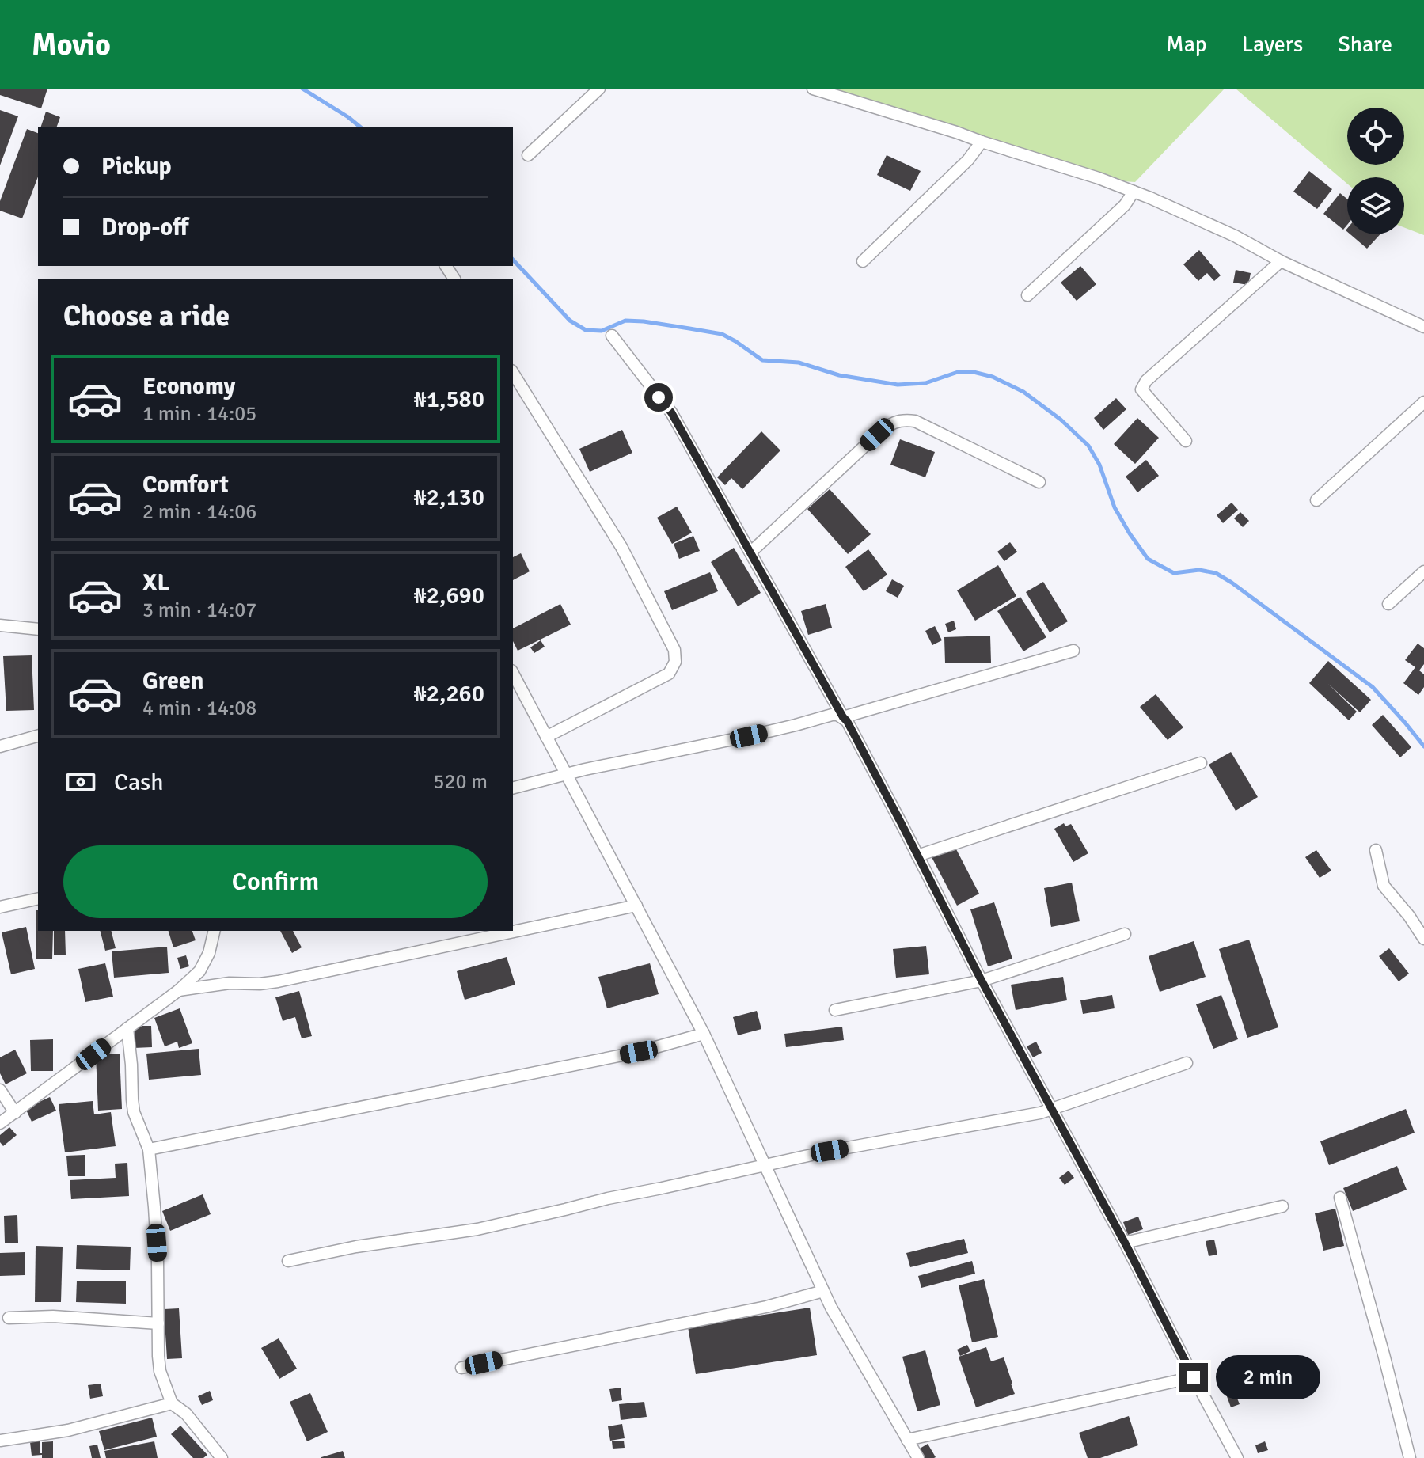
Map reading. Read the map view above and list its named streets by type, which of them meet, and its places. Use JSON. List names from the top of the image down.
{
  "page": {
    "header": "Movio",
    "nav": ["Map", "Layers", "Share"],
    "banner": ["Pickup", "Drop-off"],
    "heading": "Choose a ride",
    "list": [
      {
        "name": "Economy",
        "note": "1 min · 14:05",
        "value": "₦1,580"
      },
      {
        "name": "Comfort",
        "note": "2 min · 14:06",
        "value": "₦2,130"
      },
      {
        "name": "XL",
        "note": "3 min · 14:07",
        "value": "₦2,690"
      },
      {
        "name": "Green",
        "note": "4 min · 14:08",
        "value": "₦2,260"
      }
    ],
    "pay": ["Cash", "520 m"],
    "buttons": "Confirm",
    "bubble": "2 min"
  }
}
